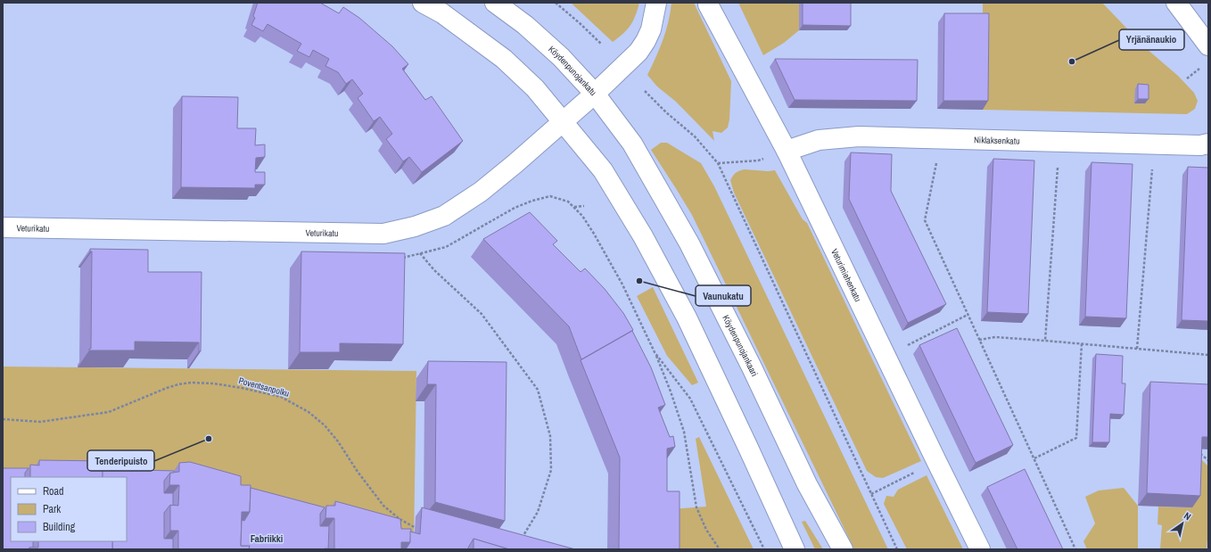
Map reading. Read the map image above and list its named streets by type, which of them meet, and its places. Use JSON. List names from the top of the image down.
{
  "streets": {
    "street": [
      "Köydenpunojankatu",
      "Niklaksenkatu",
      "Veturikatu",
      "Veturimiehenkatu",
      "Köydenpunojankaari"
    ],
    "path": ["Poventsanpolku"]
  },
  "crossings": [
    ["Köydenpunojankatu", "Veturikatu"],
    ["Köydenpunojankatu", "Köydenpunojankaari"],
    ["Niklaksenkatu", "Veturimiehenkatu"],
    ["Veturikatu", "Köydenpunojankaari"]
  ],
  "districts": ["Fabriikki"],
  "places": ["Yrjänänaukio", "Vaunukatu", "Tenderipuisto"],
  "legend": ["Road", "Park", "Building"],
  "north": "top right"
}
